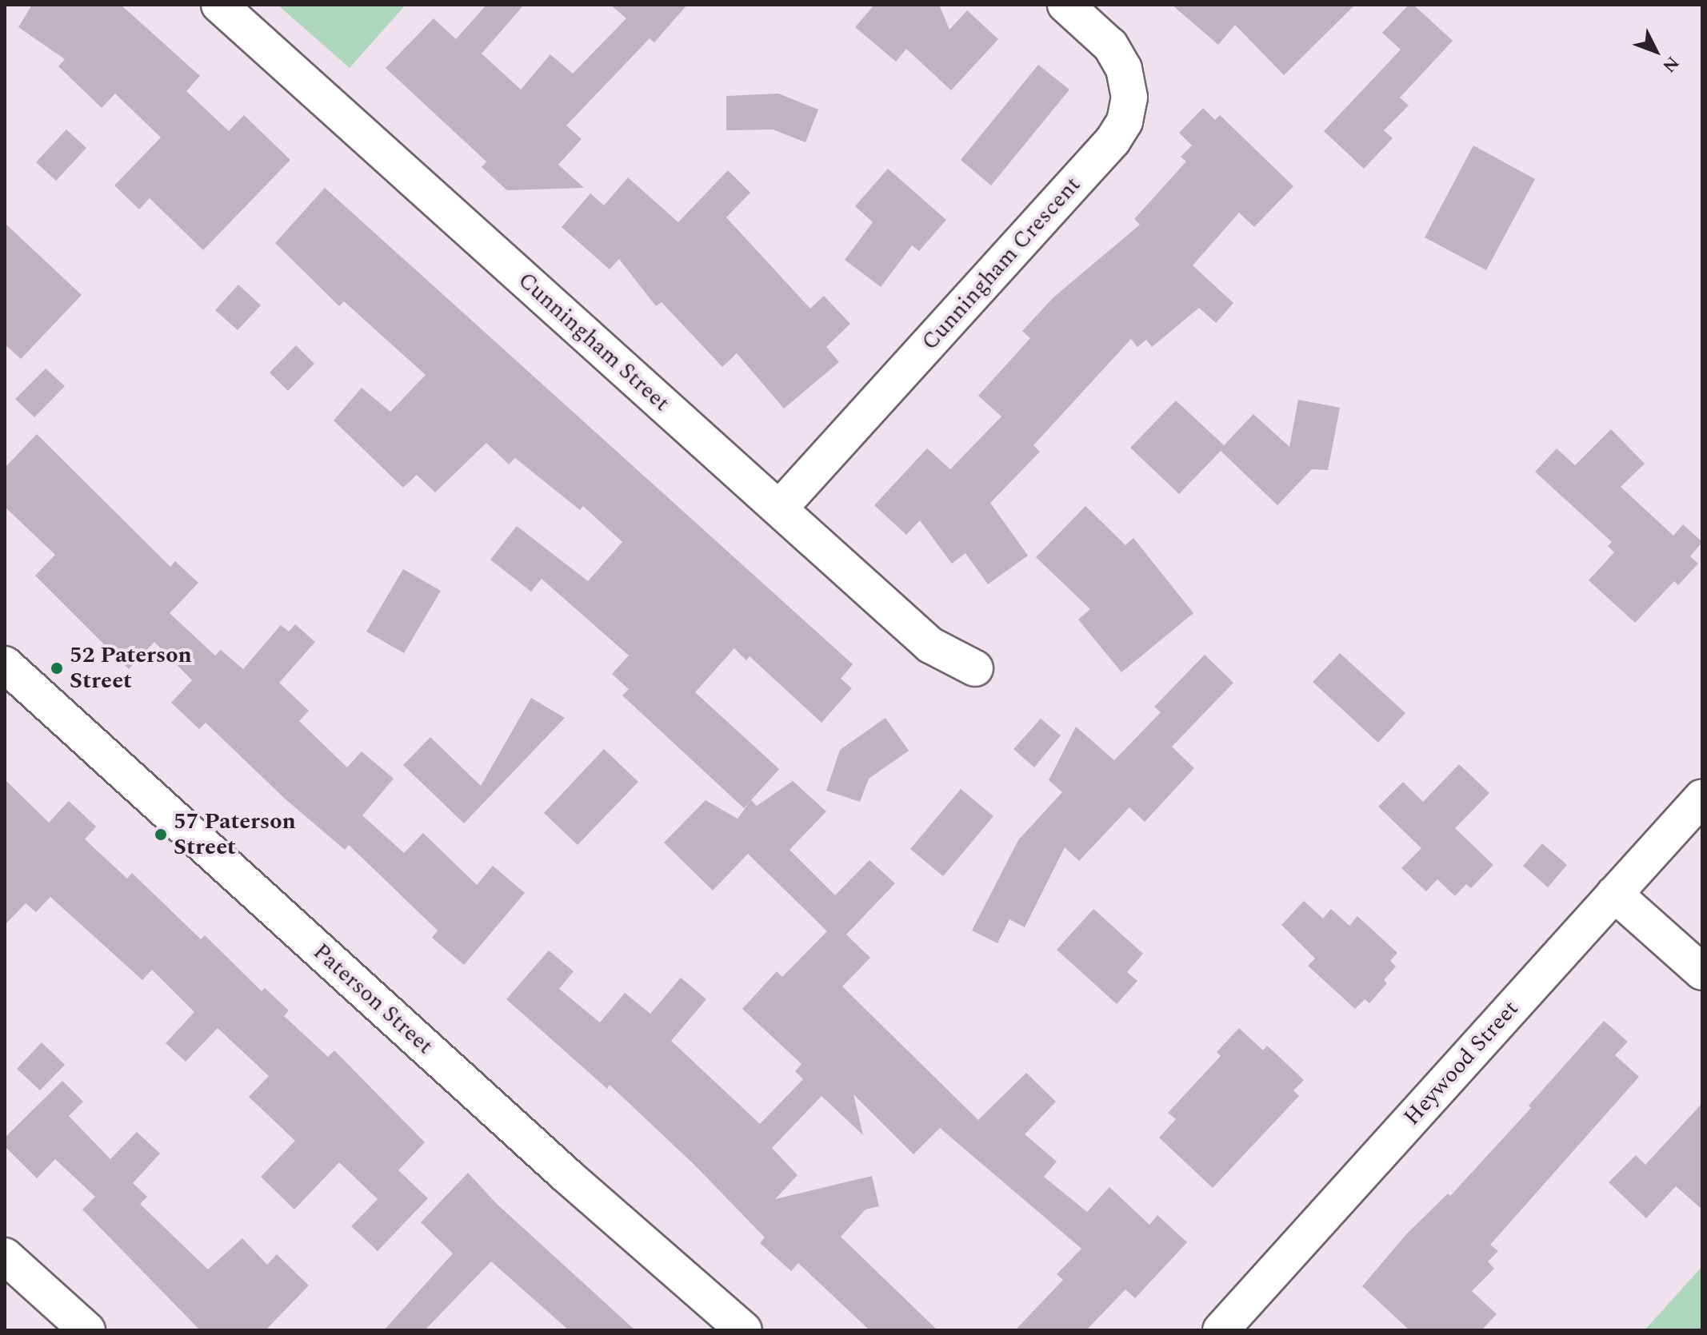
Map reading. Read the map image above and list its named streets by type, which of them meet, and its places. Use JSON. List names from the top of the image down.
{
  "streets": {
    "street": [
      "Cunningham Crescent",
      "Cunningham Street",
      "Paterson Street",
      "Heywood Street"
    ]
  },
  "crossings": [
    ["Cunningham Crescent", "Cunningham Street"]
  ],
  "places": ["52 Paterson Street", "57 Paterson Street"],
  "north": "bottom right"
}
